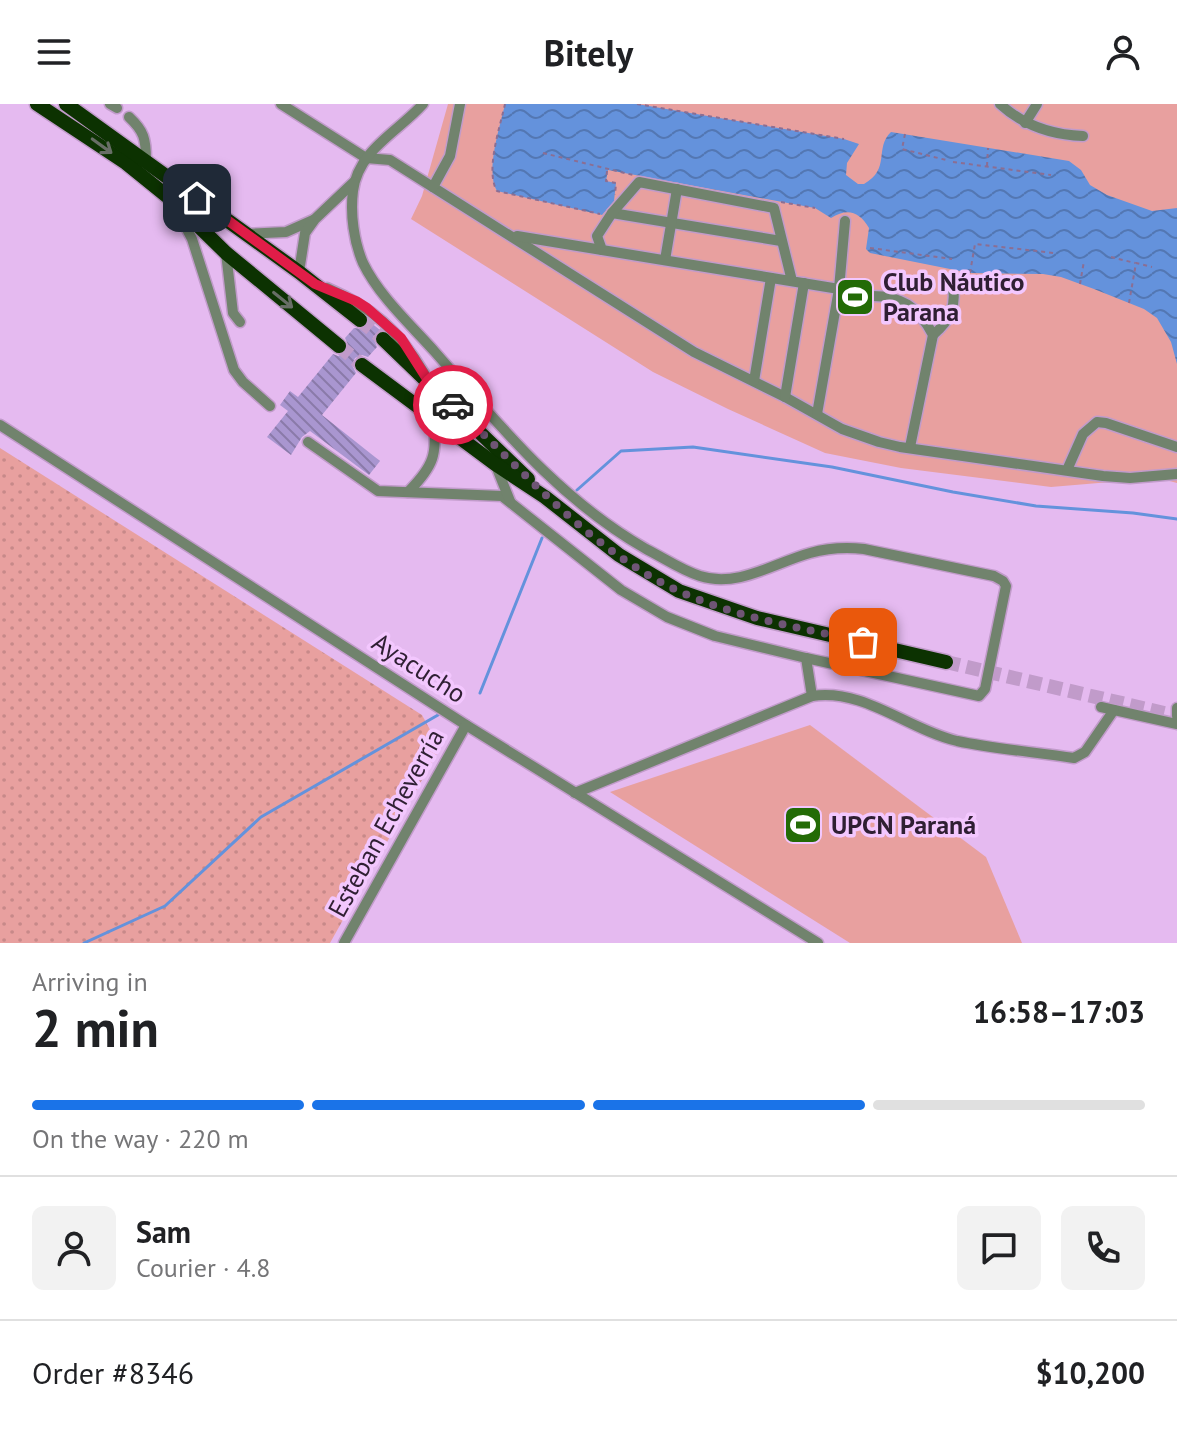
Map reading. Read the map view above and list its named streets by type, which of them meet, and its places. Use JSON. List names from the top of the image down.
{
  "streets": {
    "street": ["Ayacucho", "Esteban Echeverría"]
  },
  "crossings": [
    ["Ayacucho", "Esteban Echeverría"]
  ],
  "places": {
    "sports": ["Club Náutico Parana", "UPCN Paraná"]
  },
  "page": {
    "header": "Bitely",
    "heading": ["2 min", "Arriving in", "16:58–17:03"],
    "panel": [
      "Sam",
      "Courier · 4.8",
      "Order #8346",
      "$10,200"
    ],
    "bar": "On the way · 220 m"
  }
}
